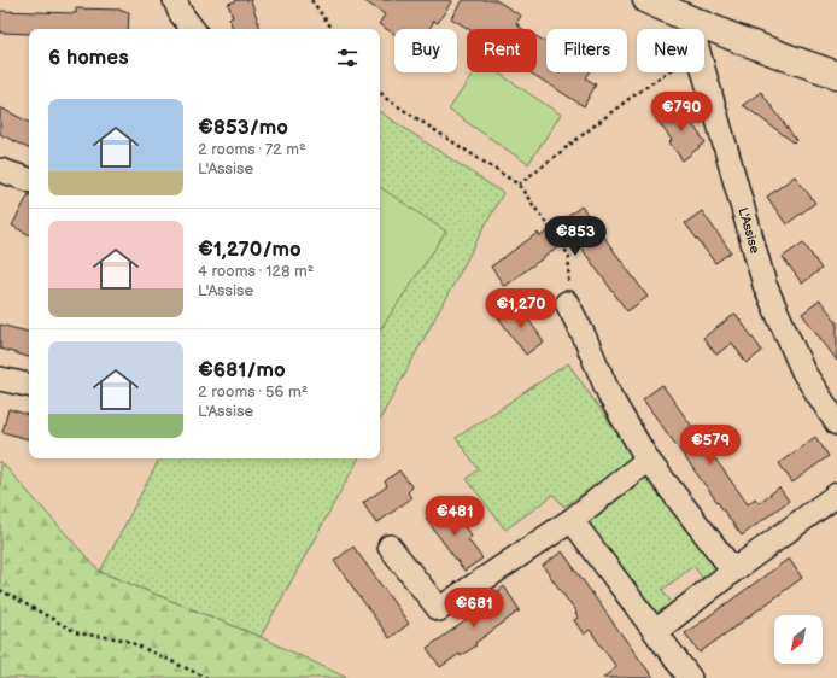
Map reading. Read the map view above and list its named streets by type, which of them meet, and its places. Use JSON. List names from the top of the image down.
{
  "streets": {
    "street": ["L'Assise"]
  },
  "north": "bottom left",
  "page": {
    "chip": [
      "Buy",
      "Rent",
      "Filters",
      "New"
    ],
    "heading": "6 homes",
    "list": [
      {
        "name": "€853/mo",
        "note": "2 rooms · 72 m² · L'Assise"
      },
      {
        "name": "€1,270/mo",
        "note": "4 rooms · 128 m² · L'Assise"
      },
      {
        "name": "€681/mo",
        "note": "2 rooms · 56 m² · L'Assise"
      }
    ],
    "price": [
      "€790",
      "€853",
      "€1,270",
      "€579",
      "€481",
      "€681"
    ]
  }
}
